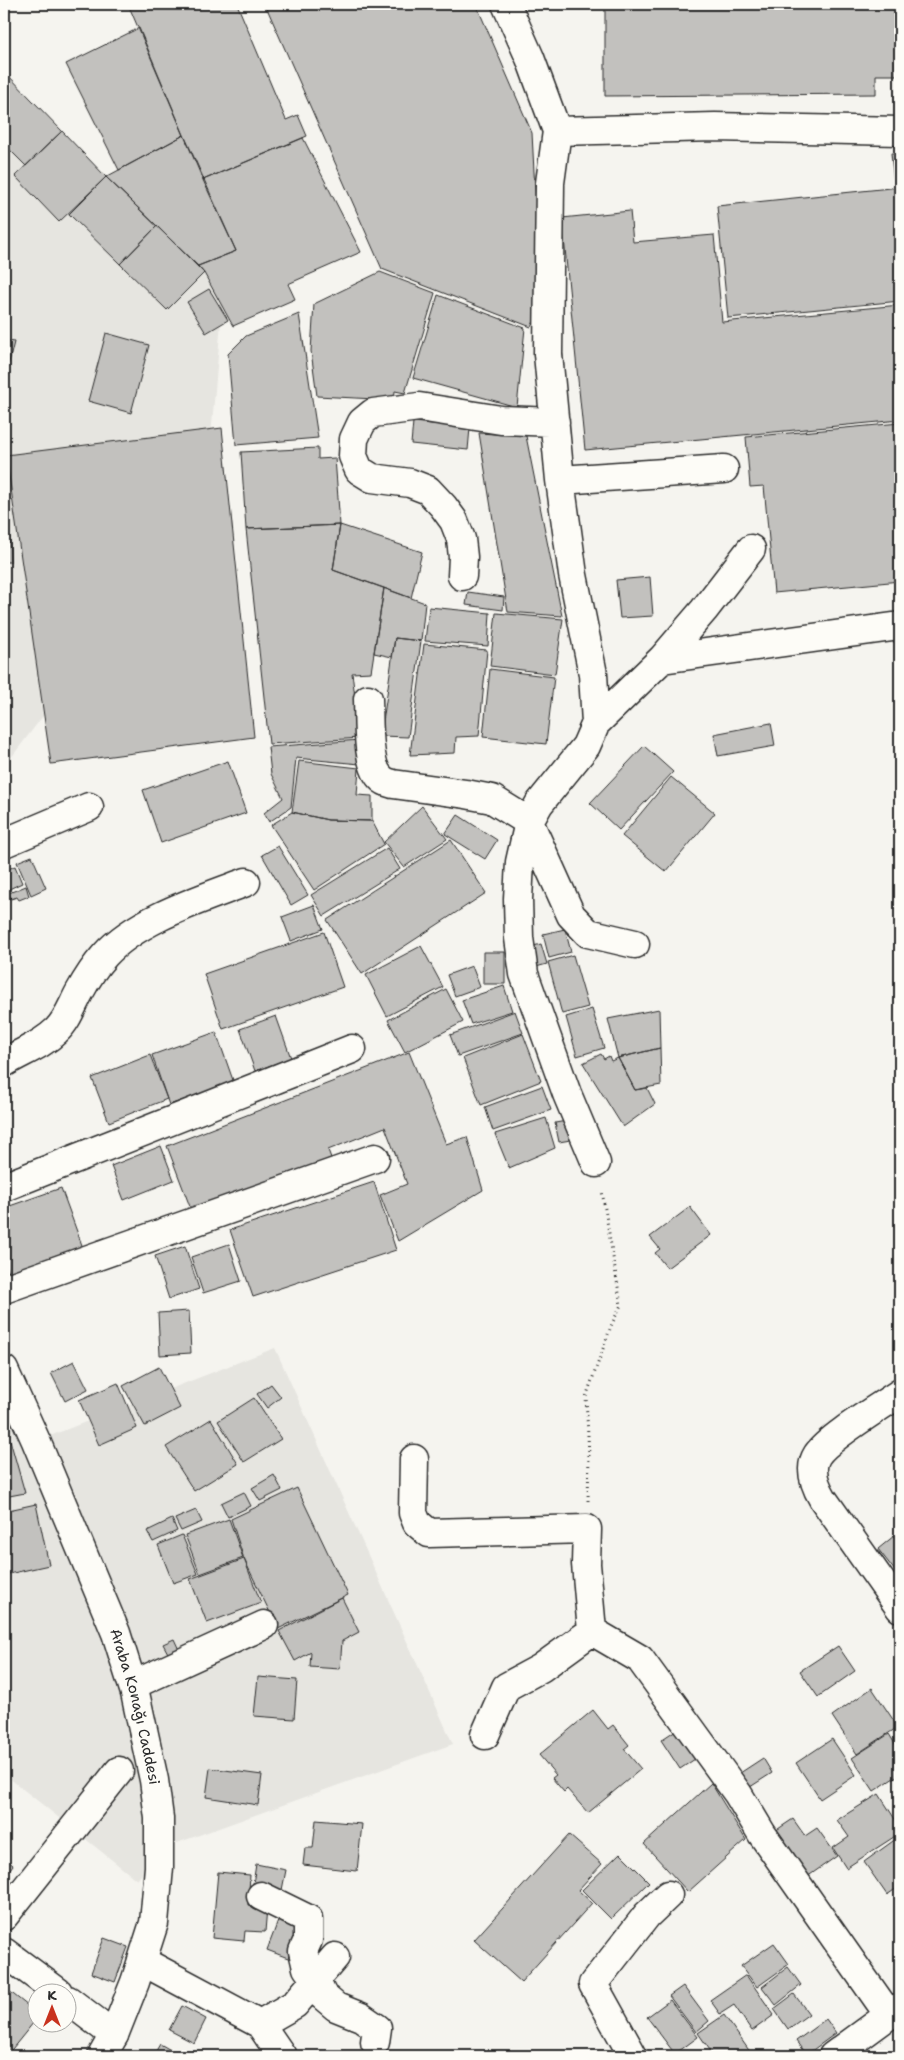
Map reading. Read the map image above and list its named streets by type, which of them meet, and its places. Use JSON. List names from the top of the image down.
{
  "streets": {
    "street": ["Araba Konağı Caddesi"]
  },
  "north": "top"
}
